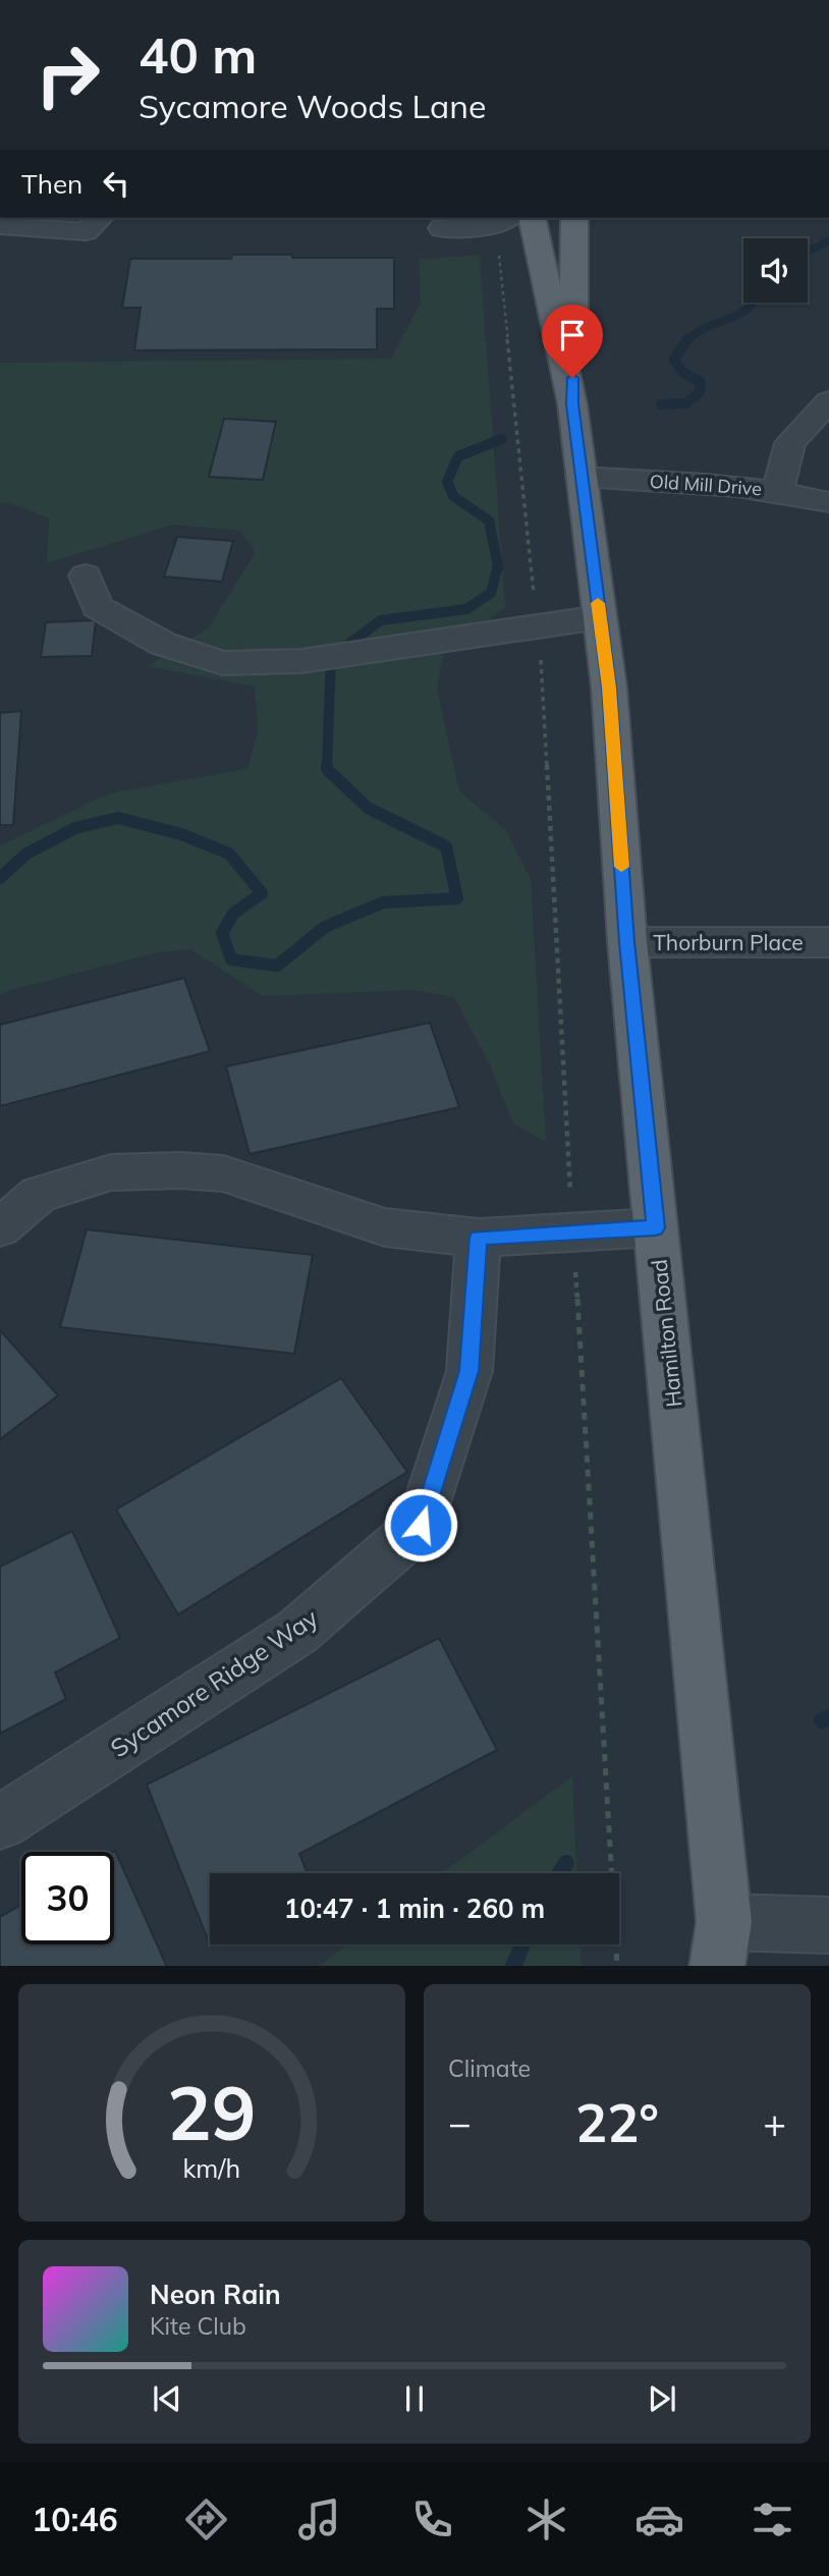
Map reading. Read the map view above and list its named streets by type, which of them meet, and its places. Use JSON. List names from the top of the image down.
{
  "streets": {
    "main road": ["Hamilton Road"],
    "street": ["Old Mill Drive", "Thorburn Place", "Sycamore Ridge Way"]
  },
  "crossings": [
    ["Old Mill Drive", "Hamilton Road"],
    ["Thorburn Place", "Hamilton Road"]
  ],
  "page": {
    "turn": ["40 m", "Sycamore Woods Lane"],
    "then": "Then",
    "limit": "30",
    "trip": "10:47 · 1 min · 260 m",
    "tile": "Climate",
    "heat": ["−", "22°", "+"],
    "song": ["Neon Rain", "Kite Club"],
    "tabs": "10:46",
    "gauge": ["29", "km/h"]
  }
}
